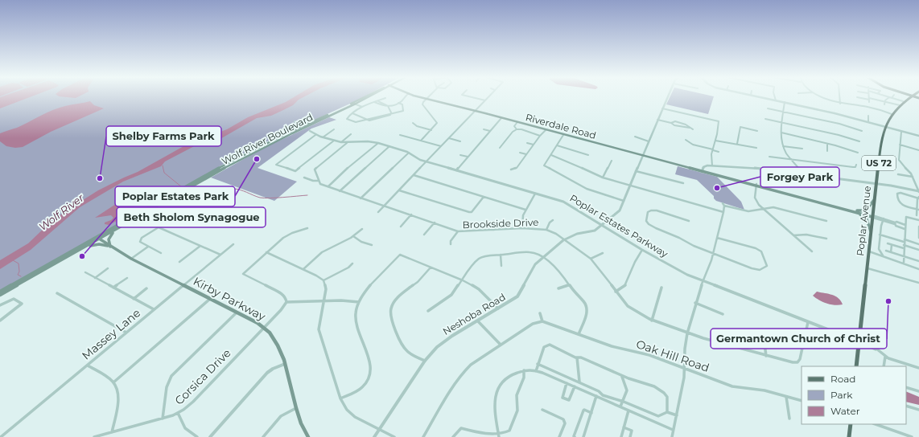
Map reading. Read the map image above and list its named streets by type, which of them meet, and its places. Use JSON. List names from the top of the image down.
{
  "streets": {
    "main road": [
      "Riverdale Road",
      "Wolf River Boulevard",
      "US 72",
      "Poplar Avenue",
      "Kirby Parkway"
    ],
    "street": [
      "Brookside Drive",
      "Poplar Estates Parkway",
      "Neshoba Road",
      "Massey Lane",
      "Oak Hill Road",
      "Corsica Drive"
    ]
  },
  "crossings": [
    ["Riverdale Road", "Poplar Avenue"],
    ["Riverdale Road", "Neshoba Road"],
    ["Poplar Avenue", "Poplar Estates Parkway"],
    ["Brookside Drive", "Poplar Estates Parkway"],
    ["Brookside Drive", "Neshoba Road"],
    ["Poplar Estates Parkway", "Neshoba Road"],
    ["Kirby Parkway", "Massey Lane"],
    ["Kirby Parkway", "Corsica Drive"]
  ],
  "water": ["Wolf River"],
  "places": [
    "Poplar Estates Park",
    "Shelby Farms Park",
    "Forgey Park",
    "Beth Sholom Synagogue",
    "Germantown Church of Christ"
  ],
  "legend": ["Road", "Park", "Water"]
}
